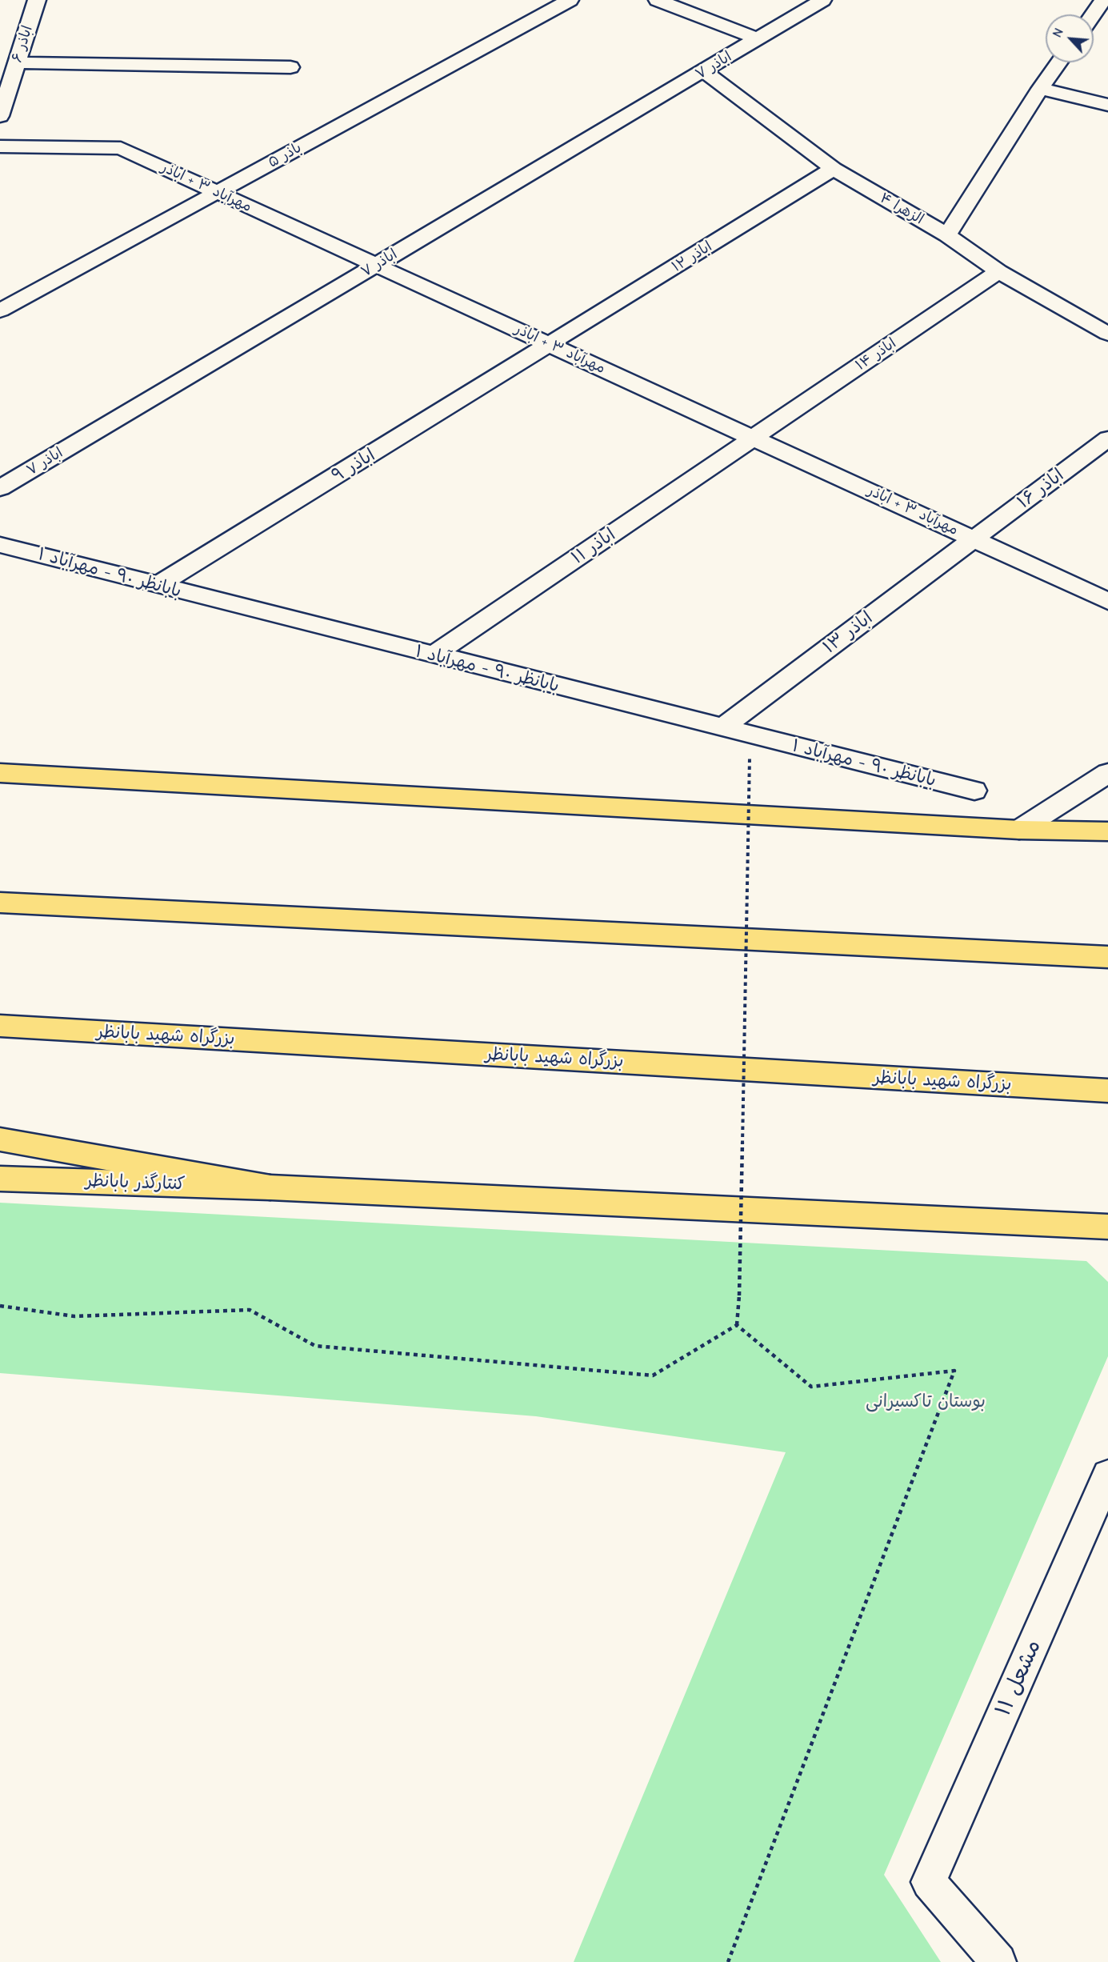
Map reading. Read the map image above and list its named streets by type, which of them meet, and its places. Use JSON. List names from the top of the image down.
{
  "streets": {
    "main road": ["بزرگراه شهید بابانظر", "کنتارگذر بابانظر"],
    "street": [
      "اباذر ۶",
      "اباذر ۷",
      "باذر ۵",
      "مهرآباد ۳ + اباذر",
      "الزهرا ۴",
      "اباذر ۱۲",
      "اباذر ۱۴",
      "اباذر ۹",
      "اباذر ۱۶",
      "اباذر ۱۱",
      "بابانظر ۹۰ - مهرآباد ۱",
      "اباذر ۱۳",
      "مشعل ۱۱"
    ]
  },
  "crossings": [
    ["اباذر ۷", "مهرآباد ۳ + اباذر"],
    ["اباذر ۷", "الزهرا ۴"],
    ["باذر ۵", "مهرآباد ۳ + اباذر"],
    ["مهرآباد ۳ + اباذر", "اباذر ۱۲"],
    ["مهرآباد ۳ + اباذر", "اباذر ۱۴"],
    ["مهرآباد ۳ + اباذر", "اباذر ۹"],
    ["مهرآباد ۳ + اباذر", "اباذر ۱۶"],
    ["مهرآباد ۳ + اباذر", "اباذر ۱۱"],
    ["مهرآباد ۳ + اباذر", "اباذر ۱۳"],
    ["الزهرا ۴", "اباذر ۱۲"],
    ["الزهرا ۴", "اباذر ۱۴"],
    ["اباذر ۱۲", "اباذر ۹"],
    ["اباذر ۱۴", "اباذر ۱۱"],
    ["اباذر ۹", "بابانظر ۹۰ - مهرآباد ۱"],
    ["اباذر ۱۶", "اباذر ۱۳"],
    ["اباذر ۱۱", "بابانظر ۹۰ - مهرآباد ۱"],
    ["بابانظر ۹۰ - مهرآباد ۱", "اباذر ۱۳"]
  ],
  "parks": ["بوستان تاکسیرانی"],
  "north": "top left"
}
